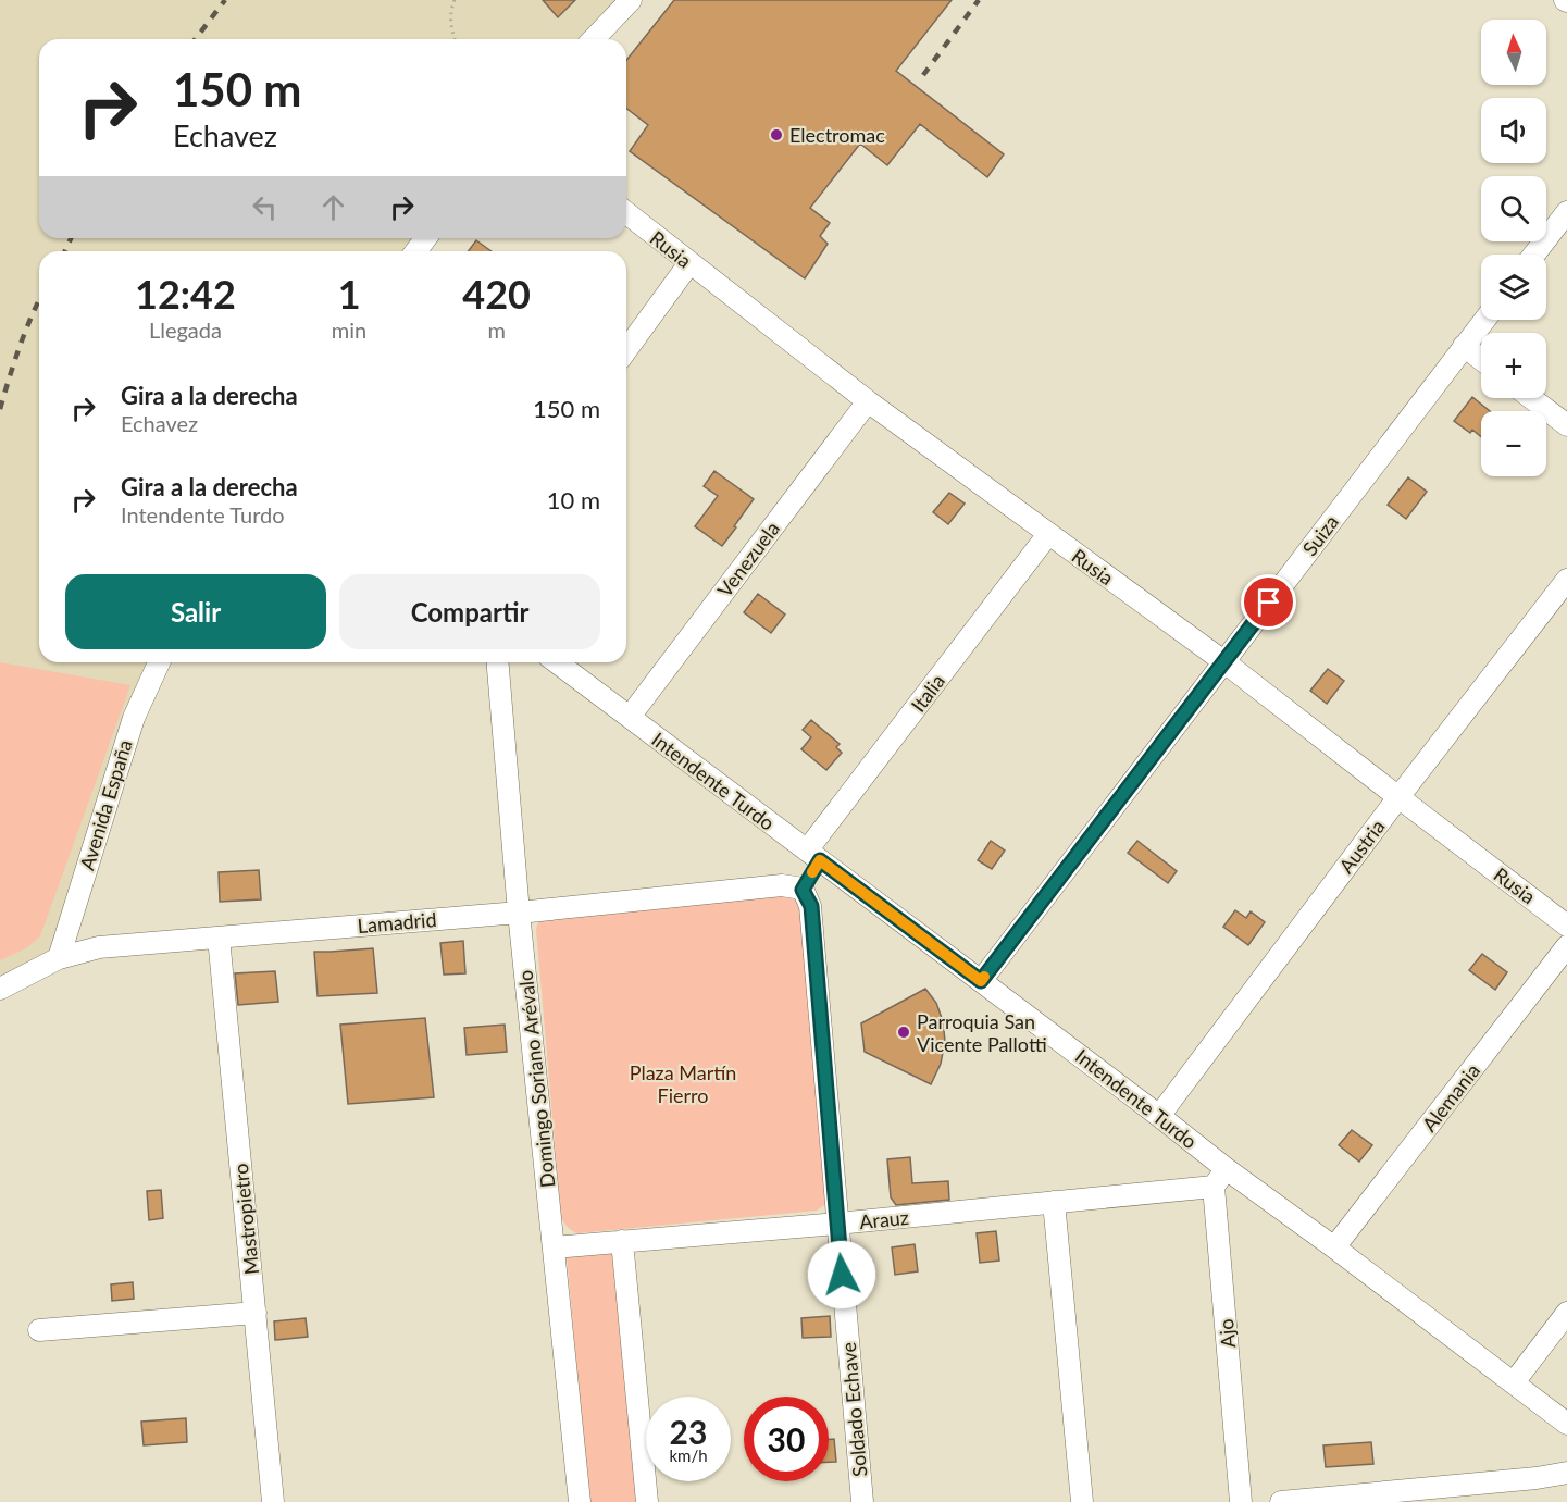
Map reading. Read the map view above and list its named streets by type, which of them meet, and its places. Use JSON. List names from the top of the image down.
{
  "streets": {
    "street": [
      "Rusia",
      "Suiza",
      "Venezuela",
      "Italia",
      "Intendente Turdo",
      "Avenida España",
      "Austria",
      "Lamadrid",
      "Domingo Soriano Arévalo",
      "Alemania",
      "Mastropietro",
      "Arauz",
      "Ajo",
      "Soldado Echave"
    ]
  },
  "crossings": [
    ["Rusia", "Suiza"],
    ["Rusia", "Venezuela"],
    ["Rusia", "Italia"],
    ["Rusia", "Austria"],
    ["Suiza", "Intendente Turdo"],
    ["Venezuela", "Intendente Turdo"],
    ["Italia", "Intendente Turdo"],
    ["Italia", "Lamadrid"],
    ["Italia", "Soldado Echave"],
    ["Intendente Turdo", "Austria"],
    ["Intendente Turdo", "Alemania"],
    ["Avenida España", "Lamadrid"],
    ["Lamadrid", "Domingo Soriano Arévalo"],
    ["Lamadrid", "Mastropietro"],
    ["Lamadrid", "Soldado Echave"],
    ["Domingo Soriano Arévalo", "Arauz"],
    ["Arauz", "Ajo"],
    ["Arauz", "Soldado Echave"]
  ],
  "parks": ["Plaza Martín Fierro"],
  "places": ["Electromac", "Parroquia San Vicente Pallotti"],
  "north": "top",
  "page": {
    "map_buttons": ["+", "−"],
    "turn": ["150 m", "Echavez"],
    "eta": [
      "12:42",
      "Llegada",
      "1",
      "min",
      "420",
      "m"
    ],
    "list": [
      {
        "name": "Gira a la derecha",
        "note": "Echavez",
        "value": "150 m"
      },
      {
        "name": "Gira a la derecha",
        "note": "Intendente Turdo",
        "value": "10 m"
      }
    ],
    "buttons": ["Salir", "Compartir"],
    "speed": "23 km/h",
    "limit": "30"
  }
}
